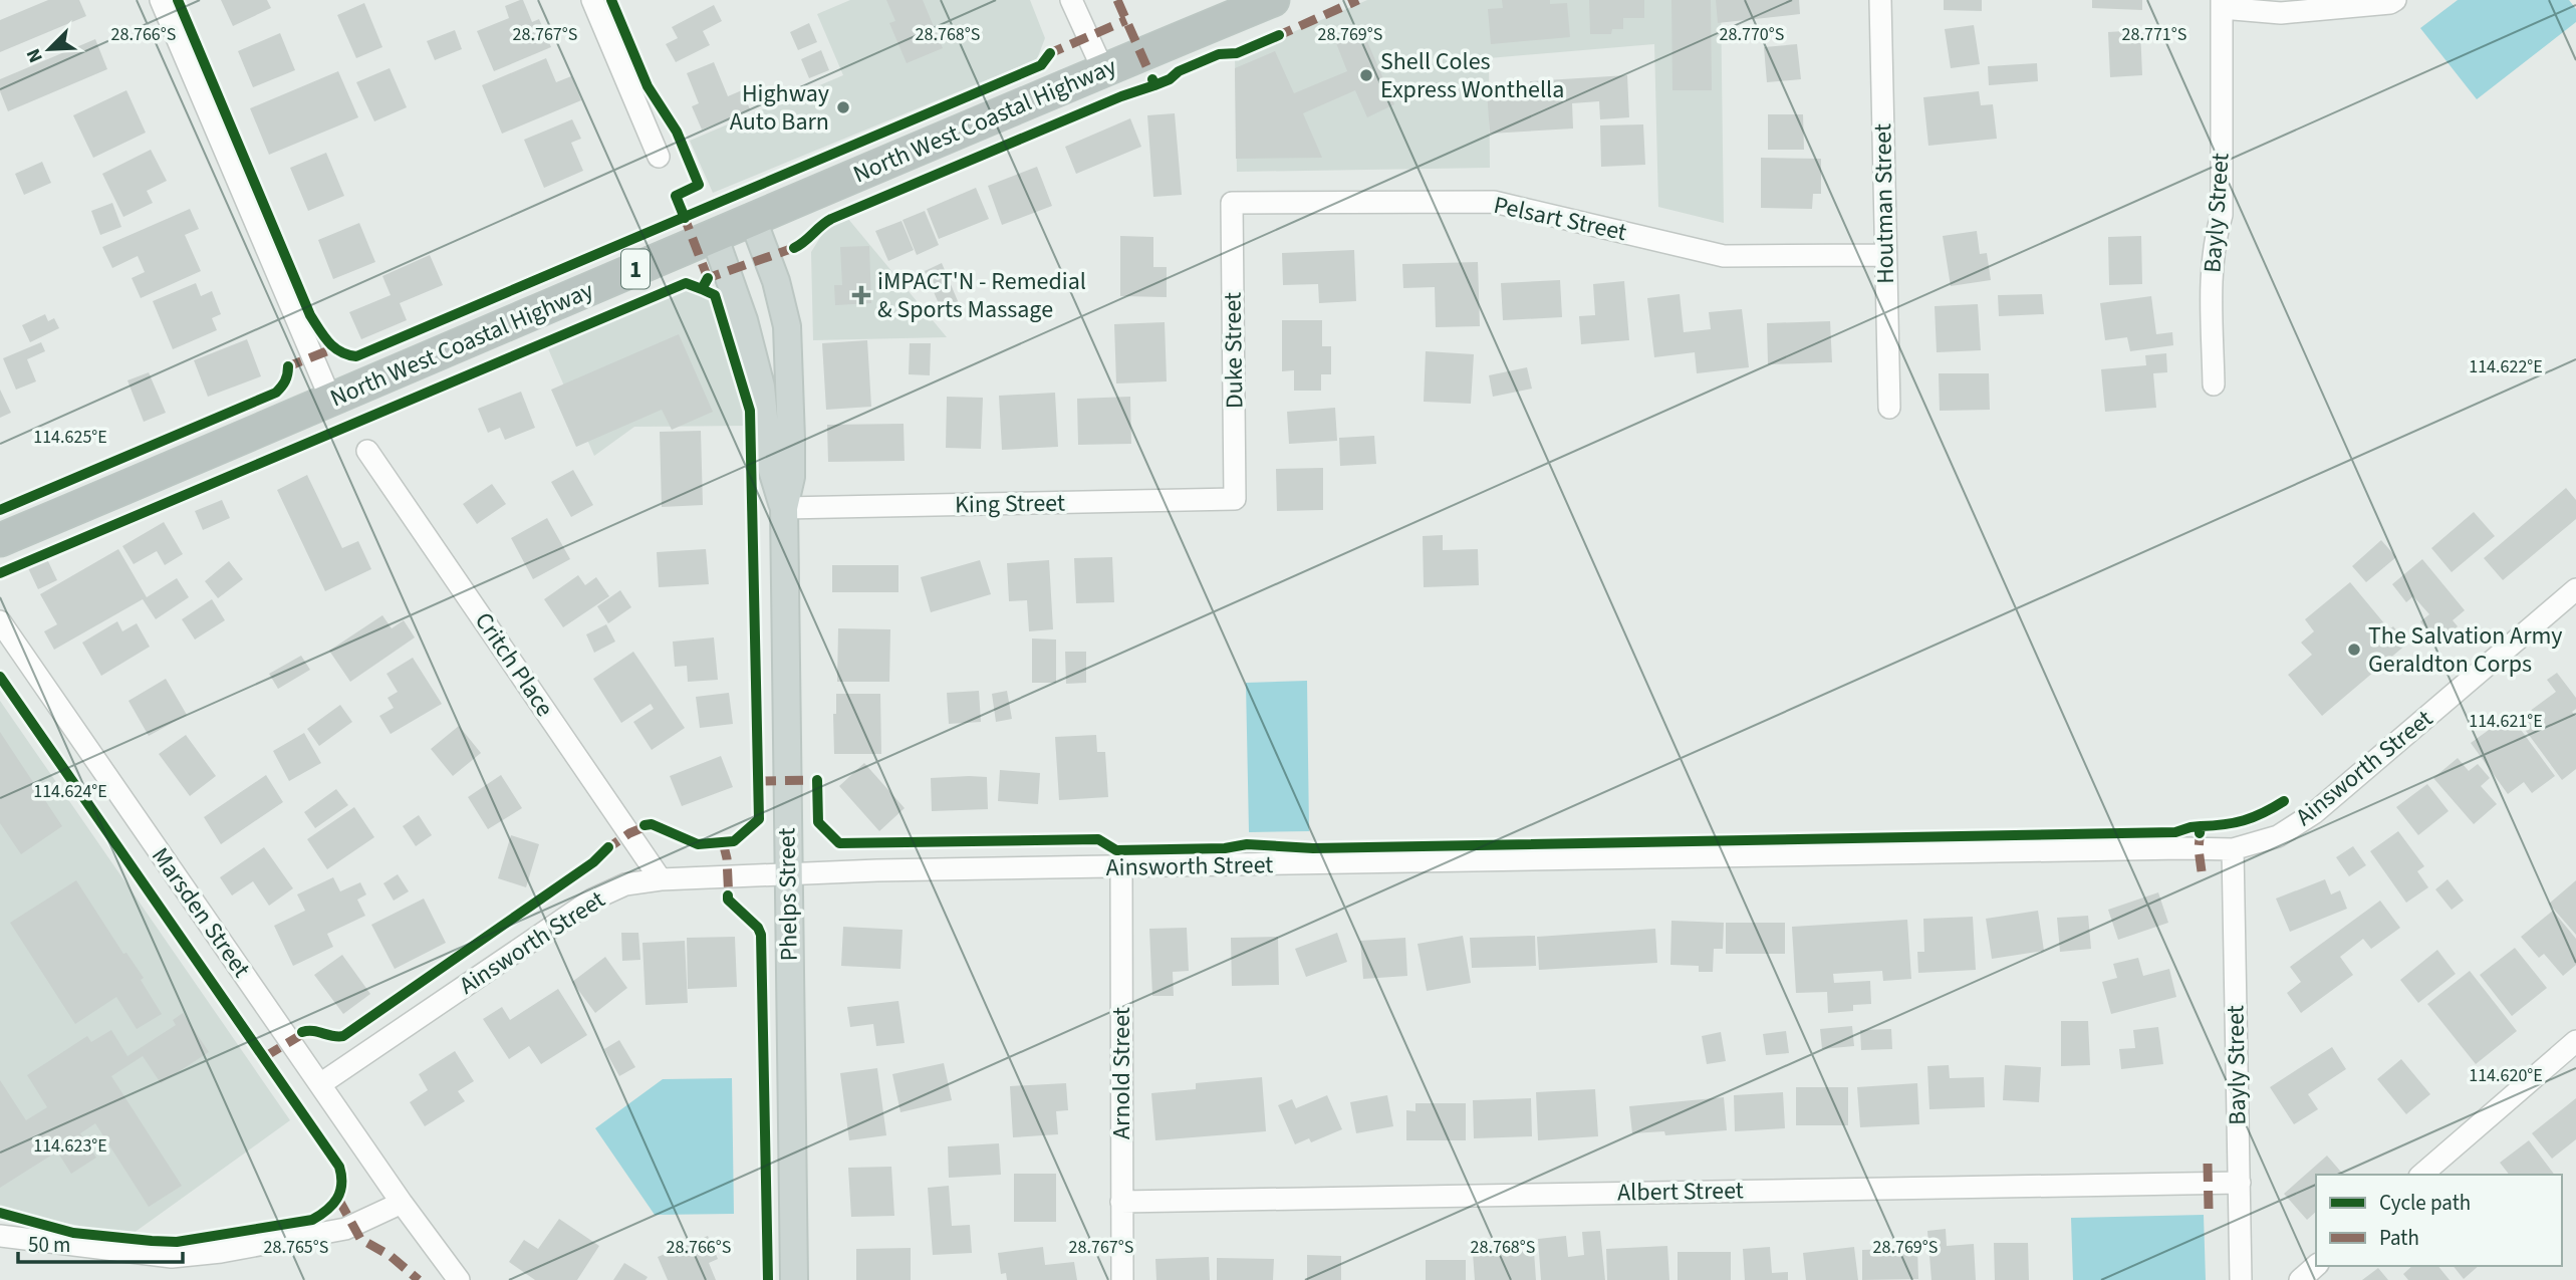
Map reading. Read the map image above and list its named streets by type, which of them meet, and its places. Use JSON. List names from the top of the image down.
{
  "streets": {
    "highway": ["North West Coastal Highway", "1"],
    "main road": ["Phelps Street"],
    "street": [
      "Houtman Street",
      "Bayly Street",
      "Pelsart Street",
      "Duke Street",
      "King Street",
      "Critch Place",
      "Ainsworth Street",
      "Marsden Street",
      "Arnold Street",
      "Albert Street"
    ]
  },
  "crossings": [
    ["North West Coastal Highway", "Phelps Street"],
    ["Houtman Street", "Pelsart Street"],
    ["Bayly Street", "Ainsworth Street"],
    ["Bayly Street", "Albert Street"],
    ["Pelsart Street", "Duke Street"],
    ["Duke Street", "King Street"],
    ["King Street", "Phelps Street"],
    ["Critch Place", "Ainsworth Street"],
    ["Ainsworth Street", "Phelps Street"],
    ["Ainsworth Street", "Marsden Street"],
    ["Ainsworth Street", "Arnold Street"],
    ["Arnold Street", "Albert Street"]
  ],
  "places": {
    "other": ["Shell Coles Express Wonthella", "Highway Auto Barn", "The Salvation Army Geraldton Corps"],
    "health": ["iMPACT'N - Remedial & Sports Massage"]
  },
  "legend": ["Cycle path", "Path"],
  "scale_bar": "50 m",
  "north": "bottom left",
  "coordinates": [
    "28.771°S",
    "28.766°S",
    "28.767°S",
    "28.768°S",
    "28.769°S",
    "28.770°S",
    "114.622°E",
    "114.625°E",
    "114.621°E",
    "114.624°E",
    "114.620°E",
    "114.623°E",
    "28.765°S"
  ]
}
